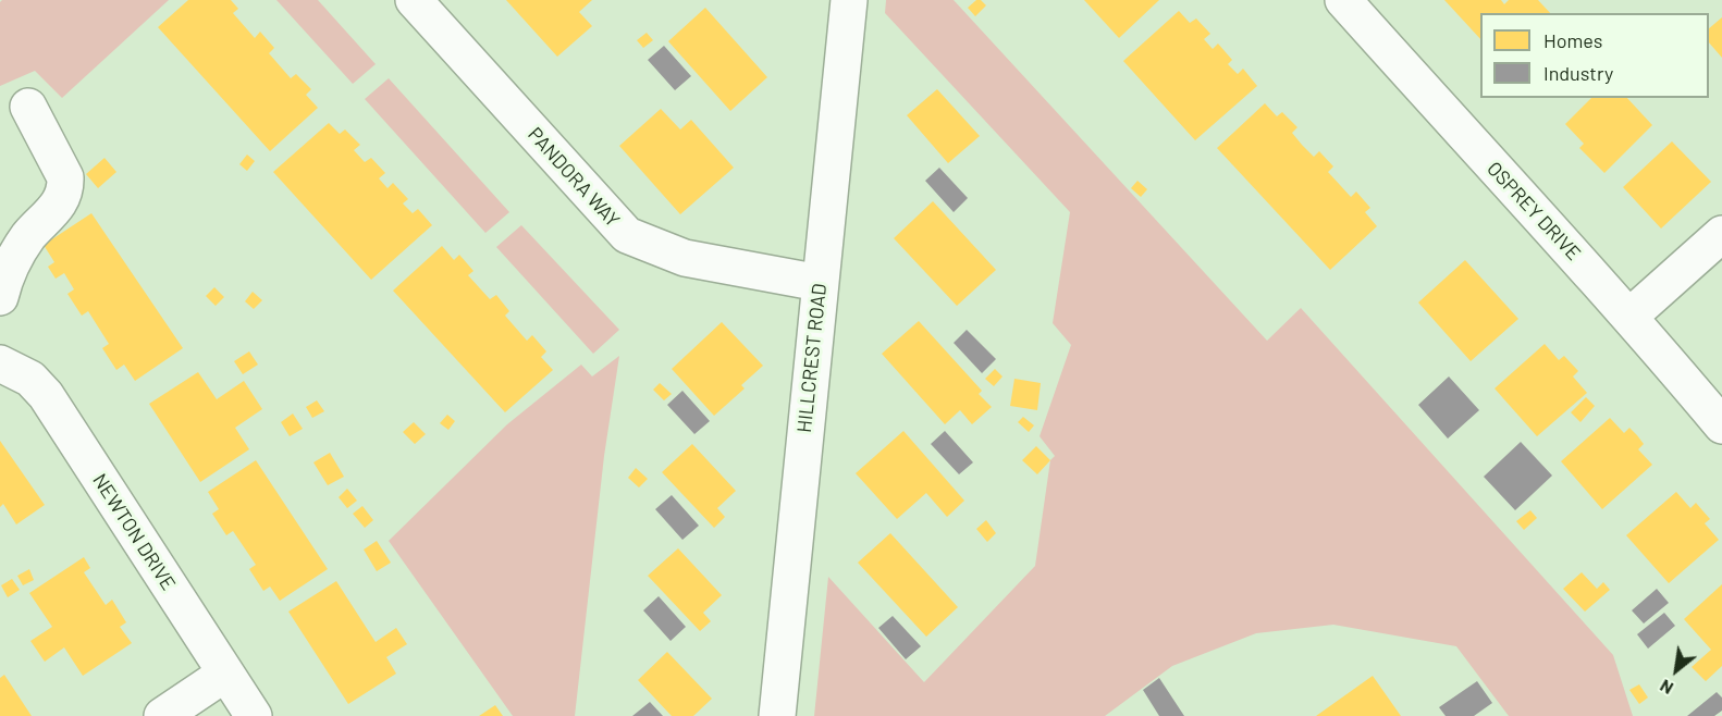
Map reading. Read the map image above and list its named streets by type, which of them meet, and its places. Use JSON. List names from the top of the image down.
{
  "streets": {
    "street": [
      "PANDORA WAY",
      "OSPREY DRIVE",
      "HILLCREST ROAD",
      "NEWTON DRIVE"
    ]
  },
  "crossings": [
    ["PANDORA WAY", "HILLCREST ROAD"]
  ],
  "legend": ["Homes", "Industry"],
  "north": "bottom left"
}
